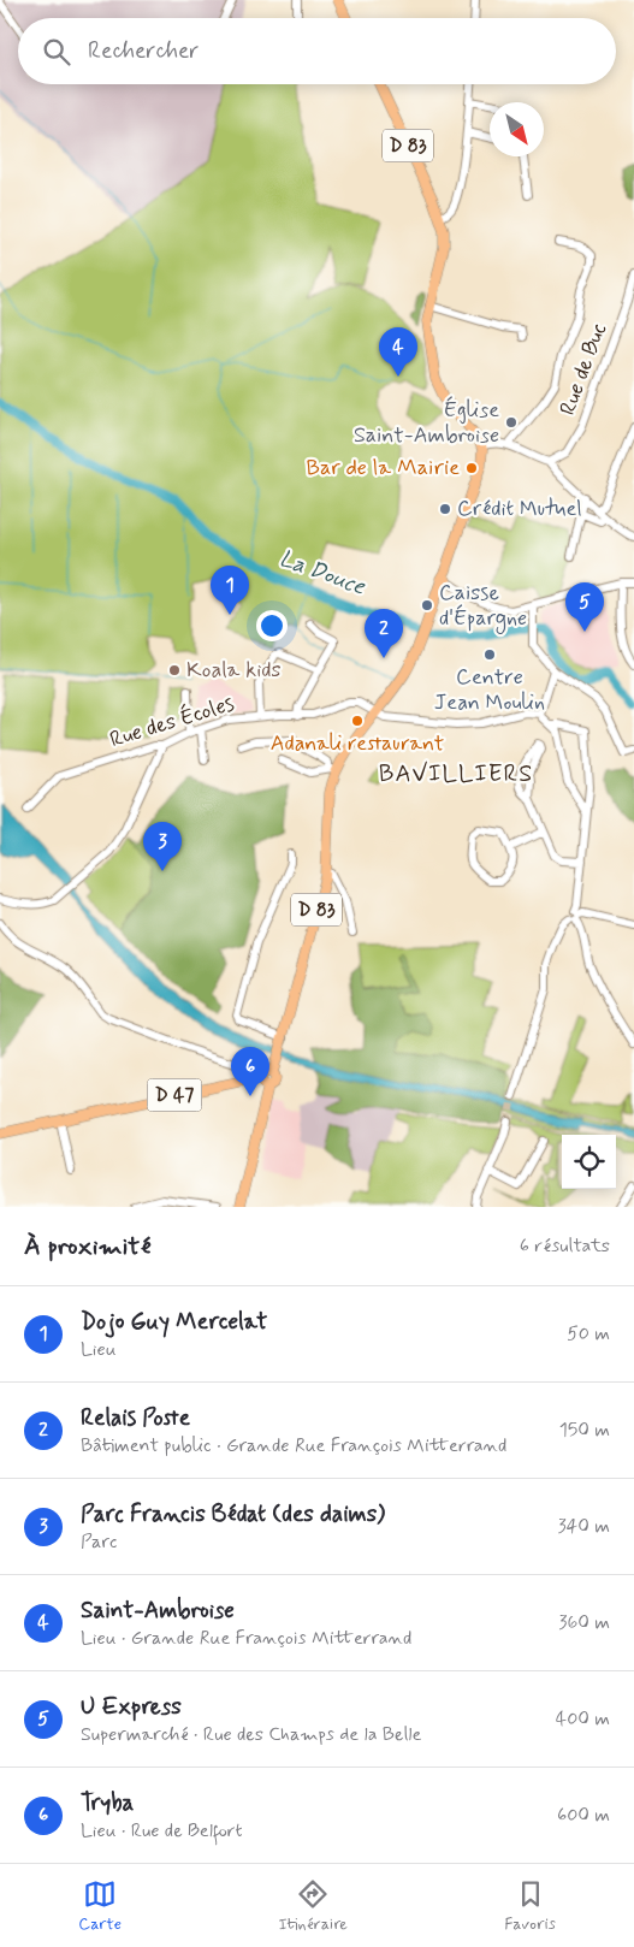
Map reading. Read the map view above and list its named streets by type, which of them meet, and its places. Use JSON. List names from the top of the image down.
{
  "streets": {
    "main road": ["D 83", "D 47"],
    "street": ["Rue de Buc", "Rue des Écoles"]
  },
  "crossings": [
    ["D 83", "Rue des Écoles"],
    ["D 83", "D 47"]
  ],
  "districts": ["BAVILLIERS"],
  "water": ["La Douce"],
  "places": [
    "Église Saint-Ambroise",
    "Bar de la Mairie",
    "Crédit Mutuel",
    "Caisse d'Épargne",
    "Centre Jean Moulin",
    "Koala kids",
    "Adanali restaurant"
  ],
  "north": "bottom right",
  "page": {
    "search": "Rechercher",
    "pins": [
      "4",
      "1",
      "5",
      "2",
      "3",
      "6"
    ],
    "heading": ["À proximité", "6 résultats"],
    "list": [
      {
        "mark": "1",
        "name": "Dojo Guy Mercelat",
        "note": "Lieu",
        "value": "50 m"
      },
      {
        "mark": "2",
        "name": "Relais Poste",
        "note": "Bâtiment public · Grande Rue François Mitterrand",
        "value": "150 m"
      },
      {
        "mark": "3",
        "name": "Parc Francis Bédat (des daims)",
        "note": "Parc",
        "value": "340 m"
      },
      {
        "mark": "4",
        "name": "Saint-Ambroise",
        "note": "Lieu · Grande Rue François Mitterrand",
        "value": "360 m"
      },
      {
        "mark": "5",
        "name": "U Express",
        "note": "Supermarché · Rue des Champs de la Belle",
        "value": "400 m"
      },
      {
        "mark": "6",
        "name": "Tryba",
        "note": "Lieu · Rue de Belfort",
        "value": "600 m"
      }
    ],
    "nav": ["Carte", "Itinéraire", "Favoris"]
  }
}
